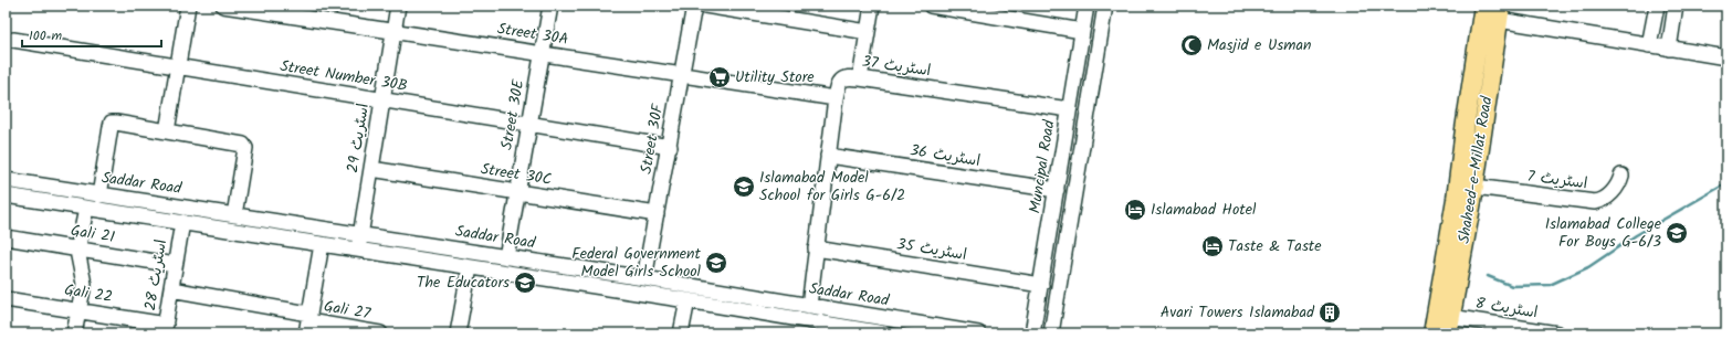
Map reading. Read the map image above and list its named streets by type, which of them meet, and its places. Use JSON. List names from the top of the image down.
{
  "streets": {
    "main road": ["Shaheed-e-Millat Road"],
    "street": [
      "Street 30A",
      "اسٹریٹ 37",
      "Street Number 30B",
      "Street 30E",
      "اسٹریٹ 29",
      "Street 30F",
      "اسٹریٹ 36",
      "Muncipal Road",
      "Street 30C",
      "اسٹریٹ 7",
      "Saddar Road",
      "Gali 21",
      "اسٹریٹ 35",
      "اسٹریٹ 28",
      "Gali 22",
      "اسٹریٹ 8",
      "Gali 27"
    ]
  },
  "crossings": [
    ["Street 30A", "اسٹریٹ 37"],
    ["Street 30A", "Street 30E"],
    ["Street 30A", "اسٹریٹ 29"],
    ["Street 30A", "Street 30F"],
    ["اسٹریٹ 37", "اسٹریٹ 36"],
    ["اسٹریٹ 37", "Muncipal Road"],
    ["اسٹریٹ 37", "Saddar Road"],
    ["اسٹریٹ 37", "اسٹریٹ 35"],
    ["Street Number 30B", "Street 30E"],
    ["Street Number 30B", "اسٹریٹ 29"],
    ["Street Number 30B", "Street 30F"],
    ["Street 30E", "Street 30C"],
    ["Street 30E", "Saddar Road"],
    ["اسٹریٹ 29", "Street 30C"],
    ["اسٹریٹ 29", "Saddar Road"],
    ["Street 30F", "Street 30C"],
    ["Street 30F", "Saddar Road"],
    ["اسٹریٹ 36", "Muncipal Road"],
    ["Muncipal Road", "اسٹریٹ 35"],
    ["Shaheed-e-Millat Road", "اسٹریٹ 7"],
    ["Shaheed-e-Millat Road", "اسٹریٹ 8"],
    ["Saddar Road", "اسٹریٹ 28"],
    ["Gali 21", "اسٹریٹ 28"],
    ["اسٹریٹ 28", "Gali 22"],
    ["اسٹریٹ 28", "Gali 27"]
  ],
  "places": {
    "mosque": ["Masjid e Usman"],
    "supermarket": ["Utility Store"],
    "school or university": [
      "Islamabad Model School for Girls G-6/2",
      "Islamabad College For Boys G-6/3",
      "Federal Government Model Girls School",
      "The Educators"
    ],
    "hotel": ["Islamabad Hotel", "Taste & Taste"],
    "building": ["Avari Towers Islamabad"]
  },
  "scale_bar": "100 m"
}
